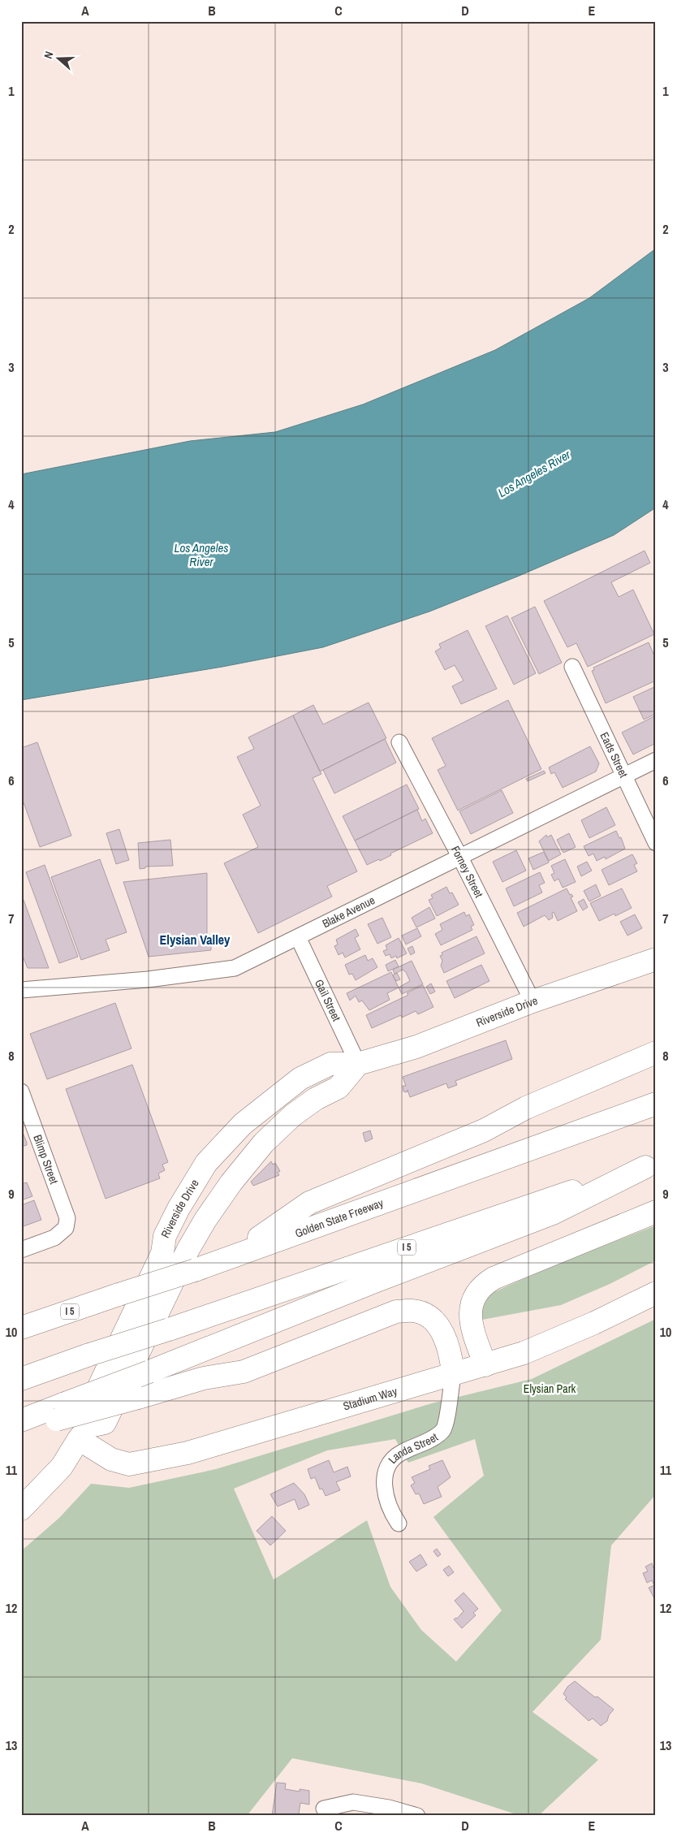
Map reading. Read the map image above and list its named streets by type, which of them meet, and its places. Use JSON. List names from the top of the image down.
{
  "streets": {
    "main road": [
      "Riverside Drive",
      "Golden State Freeway",
      "I 5",
      "Stadium Way"
    ],
    "street": [
      "Eads Street",
      "Forney Street",
      "Blake Avenue",
      "Gail Street",
      "Blimp Street",
      "Landa Street"
    ]
  },
  "crossings": [
    ["Eads Street", "Blake Avenue"],
    ["Forney Street", "Blake Avenue"],
    ["Forney Street", "Riverside Drive"],
    ["Blake Avenue", "Gail Street"],
    ["Gail Street", "Riverside Drive"],
    ["Riverside Drive", "Stadium Way"],
    ["Stadium Way", "Landa Street"]
  ],
  "districts": ["Elysian Valley"],
  "water": ["Los Angeles River"],
  "parks": ["Elysian Park"],
  "north": "left",
  "grid": {
    "columns": [
      "A",
      "B",
      "C",
      "D",
      "E"
    ],
    "rows": [
      "1",
      "2",
      "3",
      "4",
      "5",
      "6",
      "7",
      "8",
      "9",
      "10",
      "11",
      "12",
      "13"
    ]
  }
}
